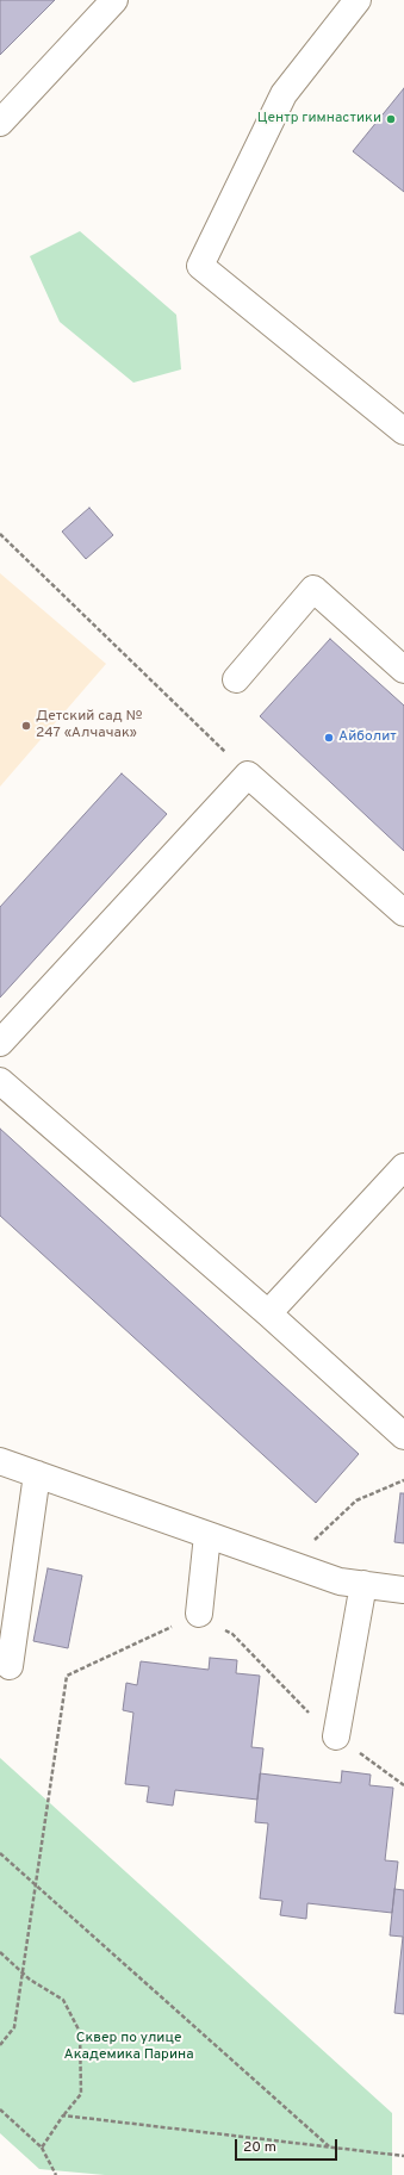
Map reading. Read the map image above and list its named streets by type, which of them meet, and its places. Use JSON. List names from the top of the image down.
{
  "parks": ["Сквер по улице Академика Парина"],
  "places": ["Центр гимнастики", "Детский сад № 247 «Алчачак»", "Айболит"],
  "scale_bar": "20 m"
}
